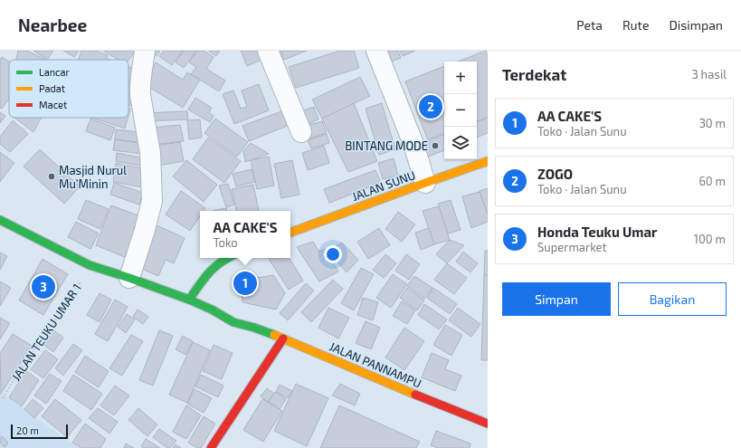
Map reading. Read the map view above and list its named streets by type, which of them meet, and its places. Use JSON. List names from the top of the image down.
{
  "streets": {
    "main road": ["JALAN SUNU", "JALAN PANNAMPU"],
    "path": ["JALAN TEUKU UMAR 1"]
  },
  "crossings": [
    ["JALAN TEUKU UMAR 1", "JALAN PANNAMPU"]
  ],
  "places": ["BINTANG MODE", "Masjid Nurul Mu'Minin"],
  "legend": ["Lancar", "Padat", "Macet"],
  "scale_bar": "20 m",
  "page": {
    "header": "Nearbee",
    "nav": ["Peta", "Rute", "Disimpan"],
    "heading": ["Terdekat", "3 hasil"],
    "map_buttons": ["+", "−"],
    "pins": ["2", "1", "3"],
    "list": [
      {
        "mark": "1",
        "name": "AA CAKE'S",
        "note": "Toko · Jalan Sunu",
        "value": "30 m"
      },
      {
        "mark": "2",
        "name": "ZOGO",
        "note": "Toko · Jalan Sunu",
        "value": "60 m"
      },
      {
        "mark": "3",
        "name": "Honda Teuku Umar",
        "note": "Supermarket",
        "value": "100 m"
      }
    ],
    "popup": ["AA CAKE'S", "Toko"],
    "buttons": ["Simpan", "Bagikan"],
    "scale": "20 m"
  }
}
